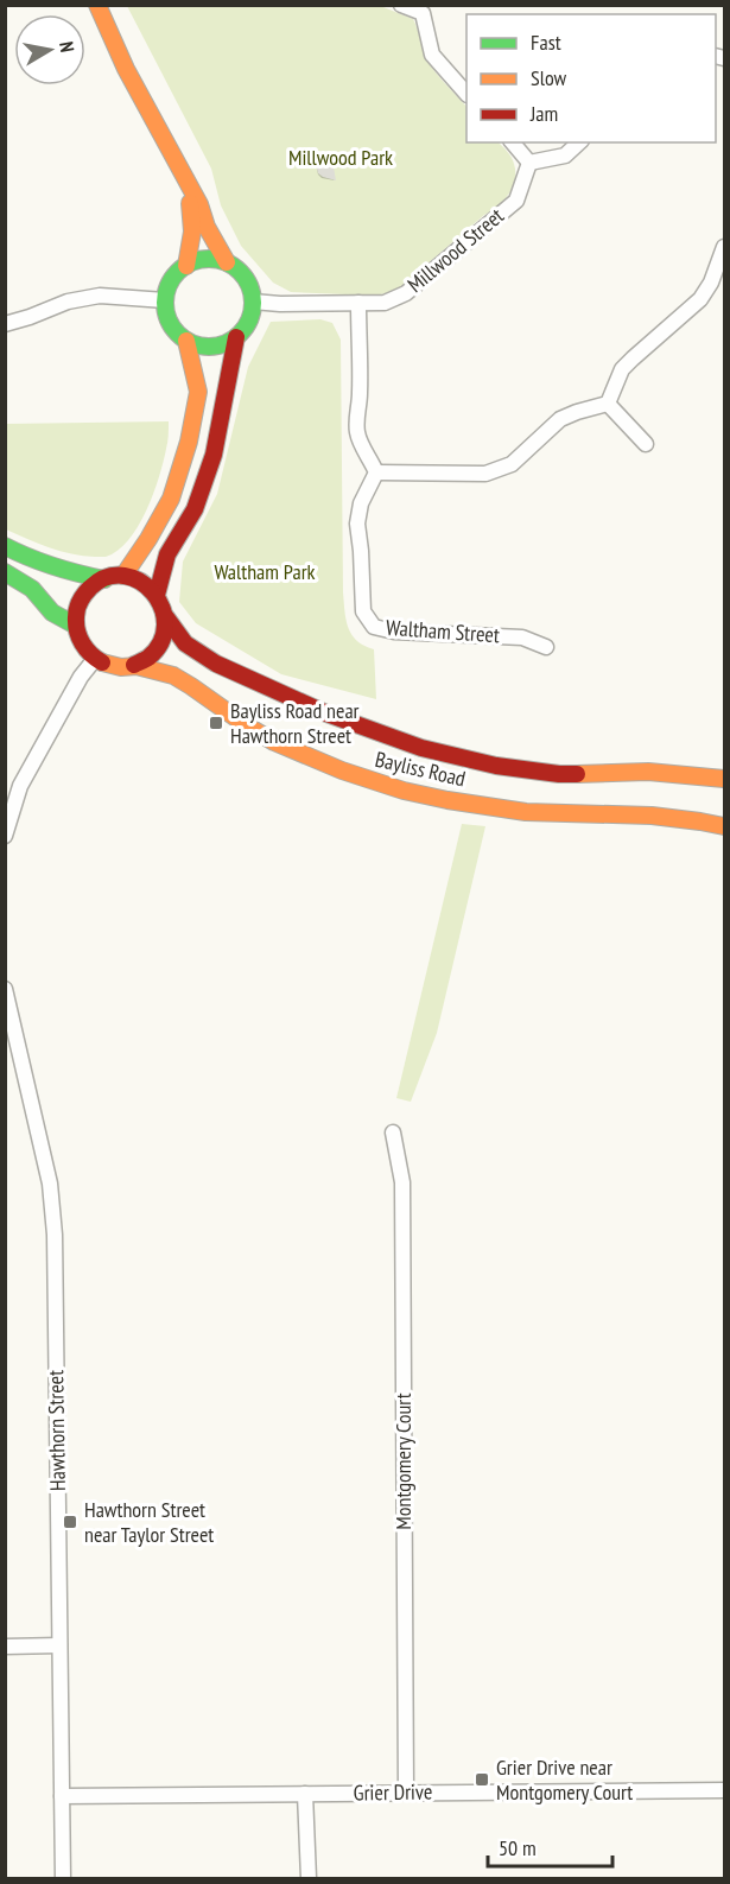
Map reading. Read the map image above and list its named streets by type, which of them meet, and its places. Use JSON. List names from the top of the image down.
{
  "streets": {
    "street": [
      "Millwood Street",
      "Waltham Street",
      "Bayliss Road",
      "Hawthorn Street",
      "Montgomery Court",
      "Grier Drive"
    ]
  },
  "crossings": [
    ["Hawthorn Street", "Grier Drive"],
    ["Montgomery Court", "Grier Drive"]
  ],
  "parks": ["Millwood Park", "Waltham Park"],
  "places": {
    "transit": ["Bayliss Road near Hawthorn Street", "Hawthorn Street near Taylor Street", "Grier Drive near Montgomery Court"]
  },
  "legend": ["Fast", "Slow", "Jam"],
  "scale_bar": "50 m",
  "north": "right"
}
